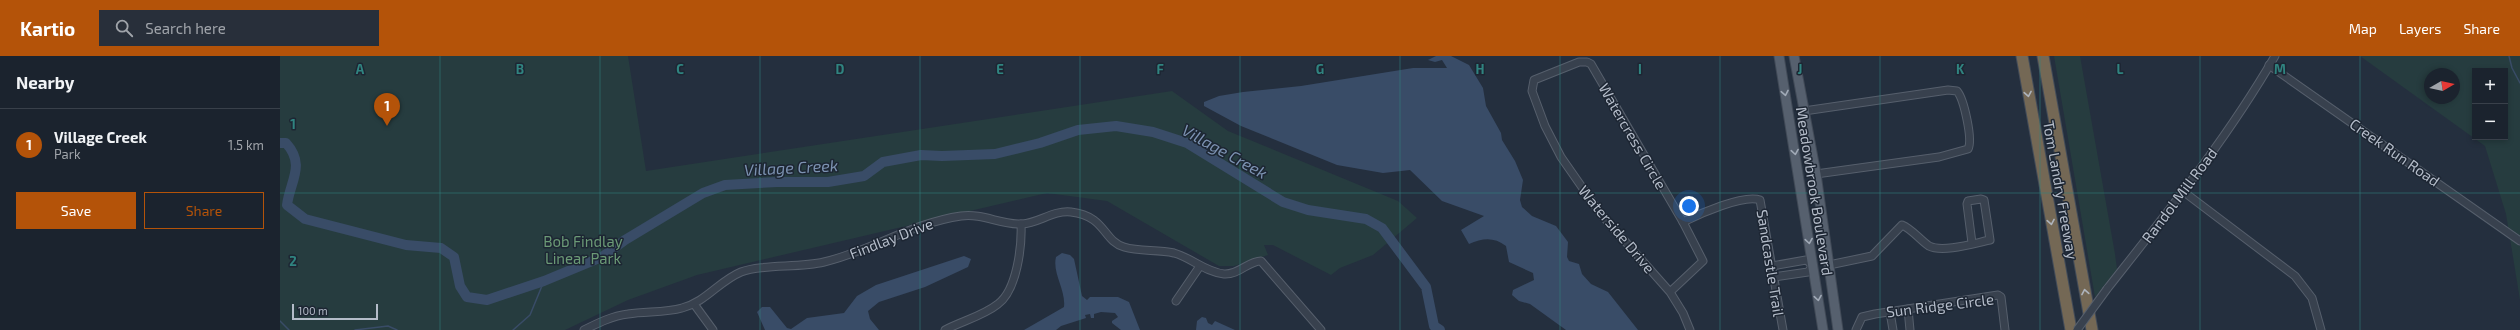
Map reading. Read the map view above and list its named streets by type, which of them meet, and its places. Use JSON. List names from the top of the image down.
{
  "streets": {
    "highway": ["Tom Landry Freeway"],
    "main road": ["Meadowbrook Boulevard"],
    "street": [
      "Watercress Circle",
      "Creek Run Road",
      "Randol Mill Road",
      "Waterside Drive",
      "Findlay Drive",
      "Sandcastle Trail",
      "Sun Ridge Circle"
    ]
  },
  "crossings": [
    ["Watercress Circle", "Waterside Drive"],
    ["Watercress Circle", "Sandcastle Trail"],
    ["Creek Run Road", "Randol Mill Road"]
  ],
  "water": ["Village Creek"],
  "parks": ["Bob Findlay Linear Park"],
  "scale_bar": "100 m",
  "north": "right",
  "page": {
    "header": "Kartio",
    "search": "Search here",
    "nav": ["Map", "Layers", "Share"],
    "heading": "Nearby",
    "map_buttons": ["+", "−"],
    "pins": "1",
    "list": [
      {
        "mark": "1",
        "name": "Village Creek",
        "note": "Park",
        "value": "1.5 km"
      }
    ],
    "buttons": ["Save", "Share"],
    "scale": "100 m"
  },
  "grid": {
    "columns": [
      "A",
      "B",
      "C",
      "D",
      "E",
      "F",
      "G",
      "H",
      "I",
      "J",
      "K",
      "L",
      "M"
    ],
    "rows": ["1", "2"]
  }
}
